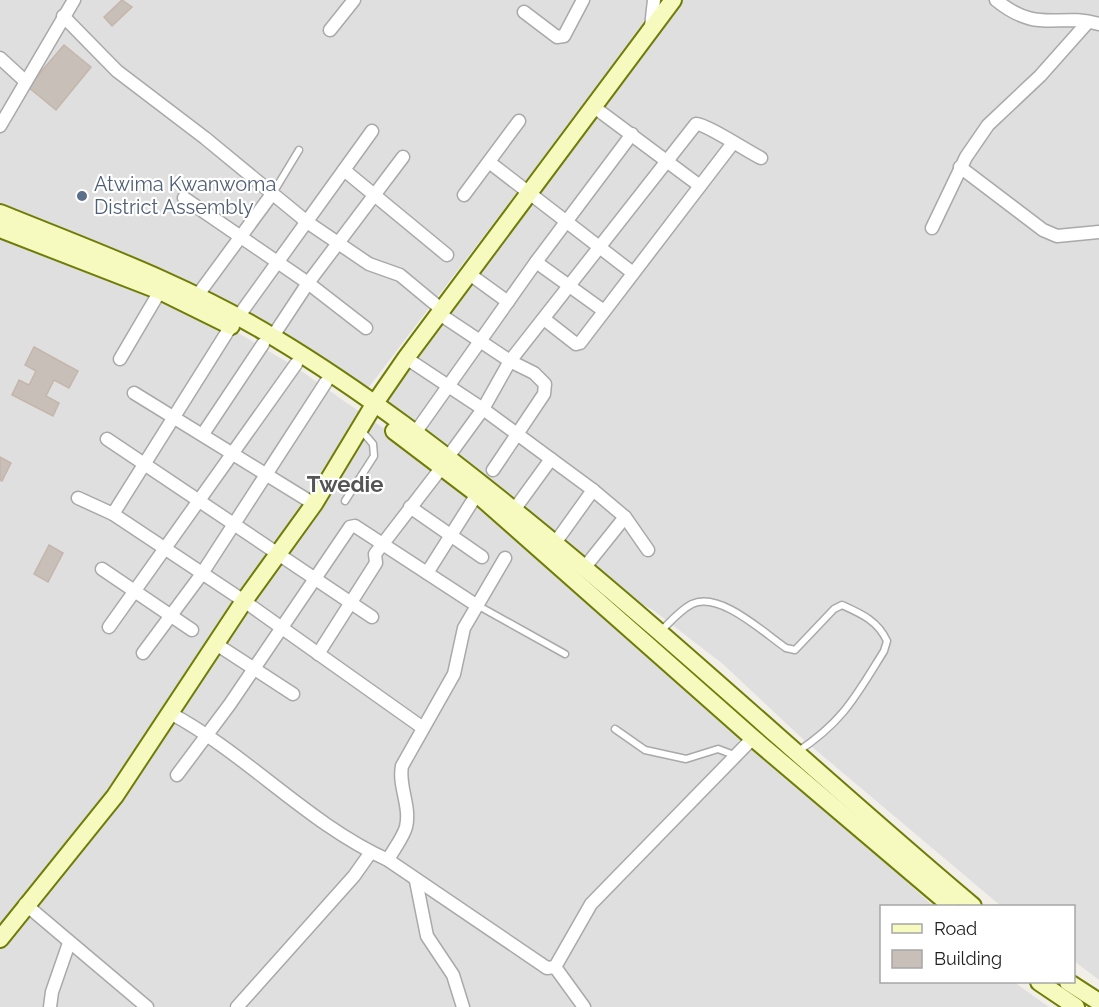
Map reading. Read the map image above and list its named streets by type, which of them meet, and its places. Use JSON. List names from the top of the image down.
{
  "districts": ["Twedie"],
  "places": ["Atwima Kwanwoma District Assembly"],
  "legend": ["Road", "Building"]
}
